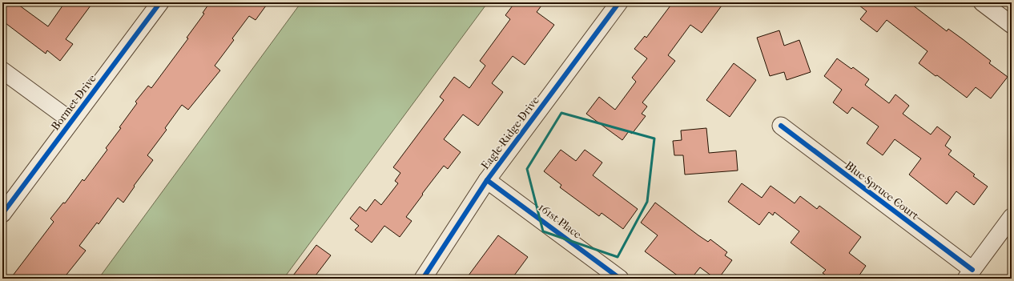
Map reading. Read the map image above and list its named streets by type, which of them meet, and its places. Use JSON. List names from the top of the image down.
{
  "streets": {
    "street": [
      "Bormet Drive",
      "Eagle Ridge Drive",
      "Blue Spruce Court",
      "161st Place"
    ]
  },
  "crossings": [
    ["Eagle Ridge Drive", "161st Place"]
  ]
}
